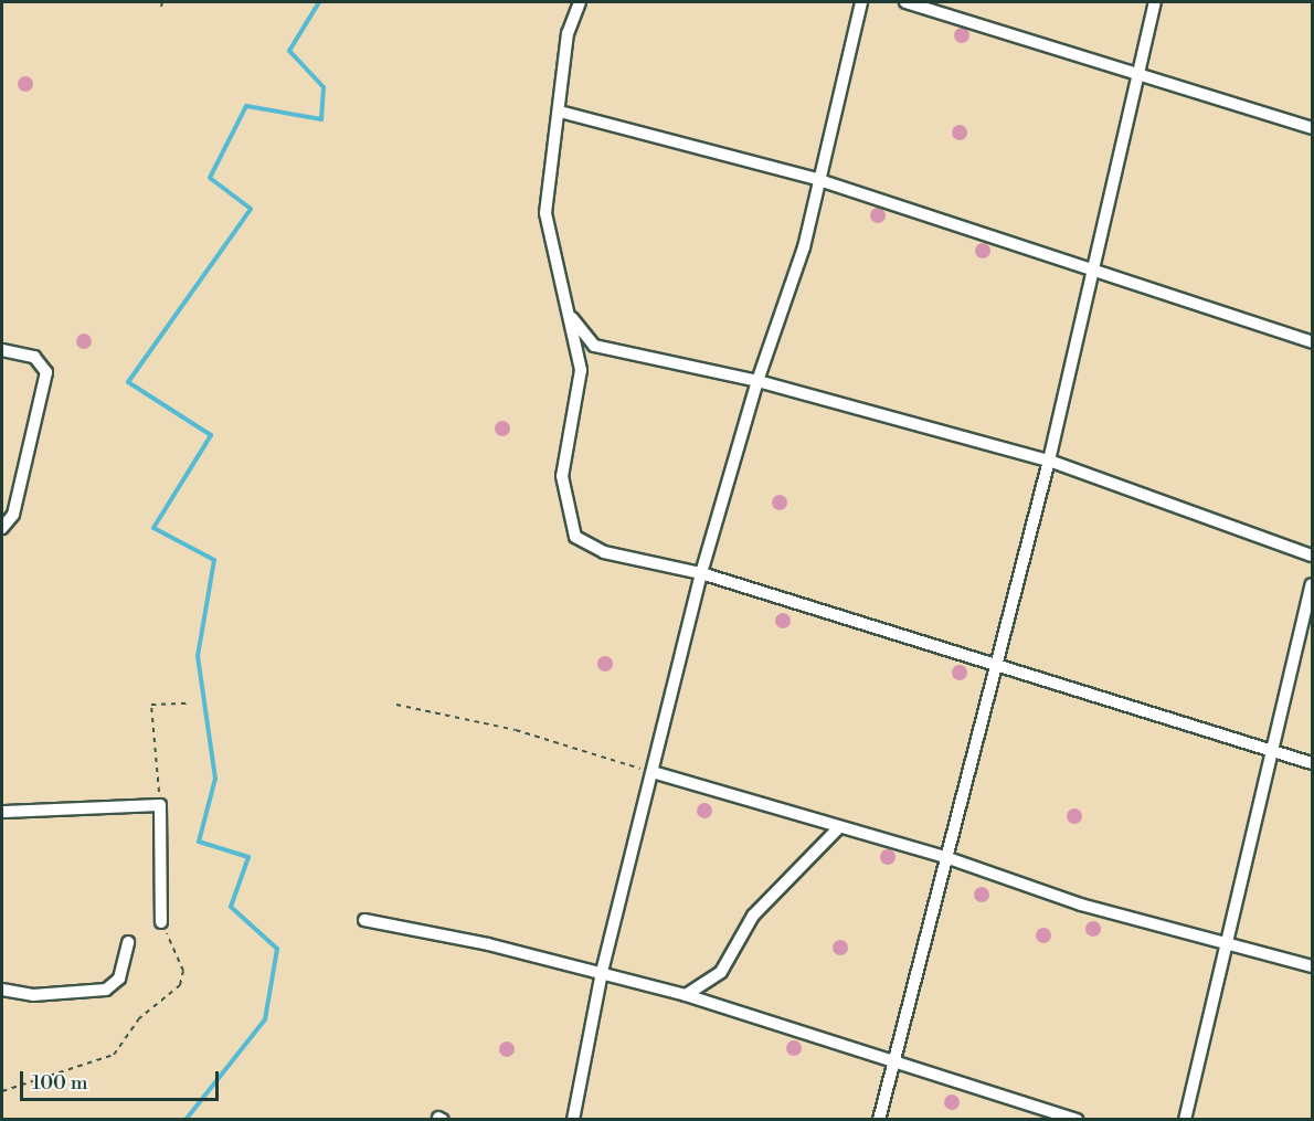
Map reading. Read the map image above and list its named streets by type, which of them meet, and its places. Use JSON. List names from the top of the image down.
{
  "scale_bar": "100 m"
}
